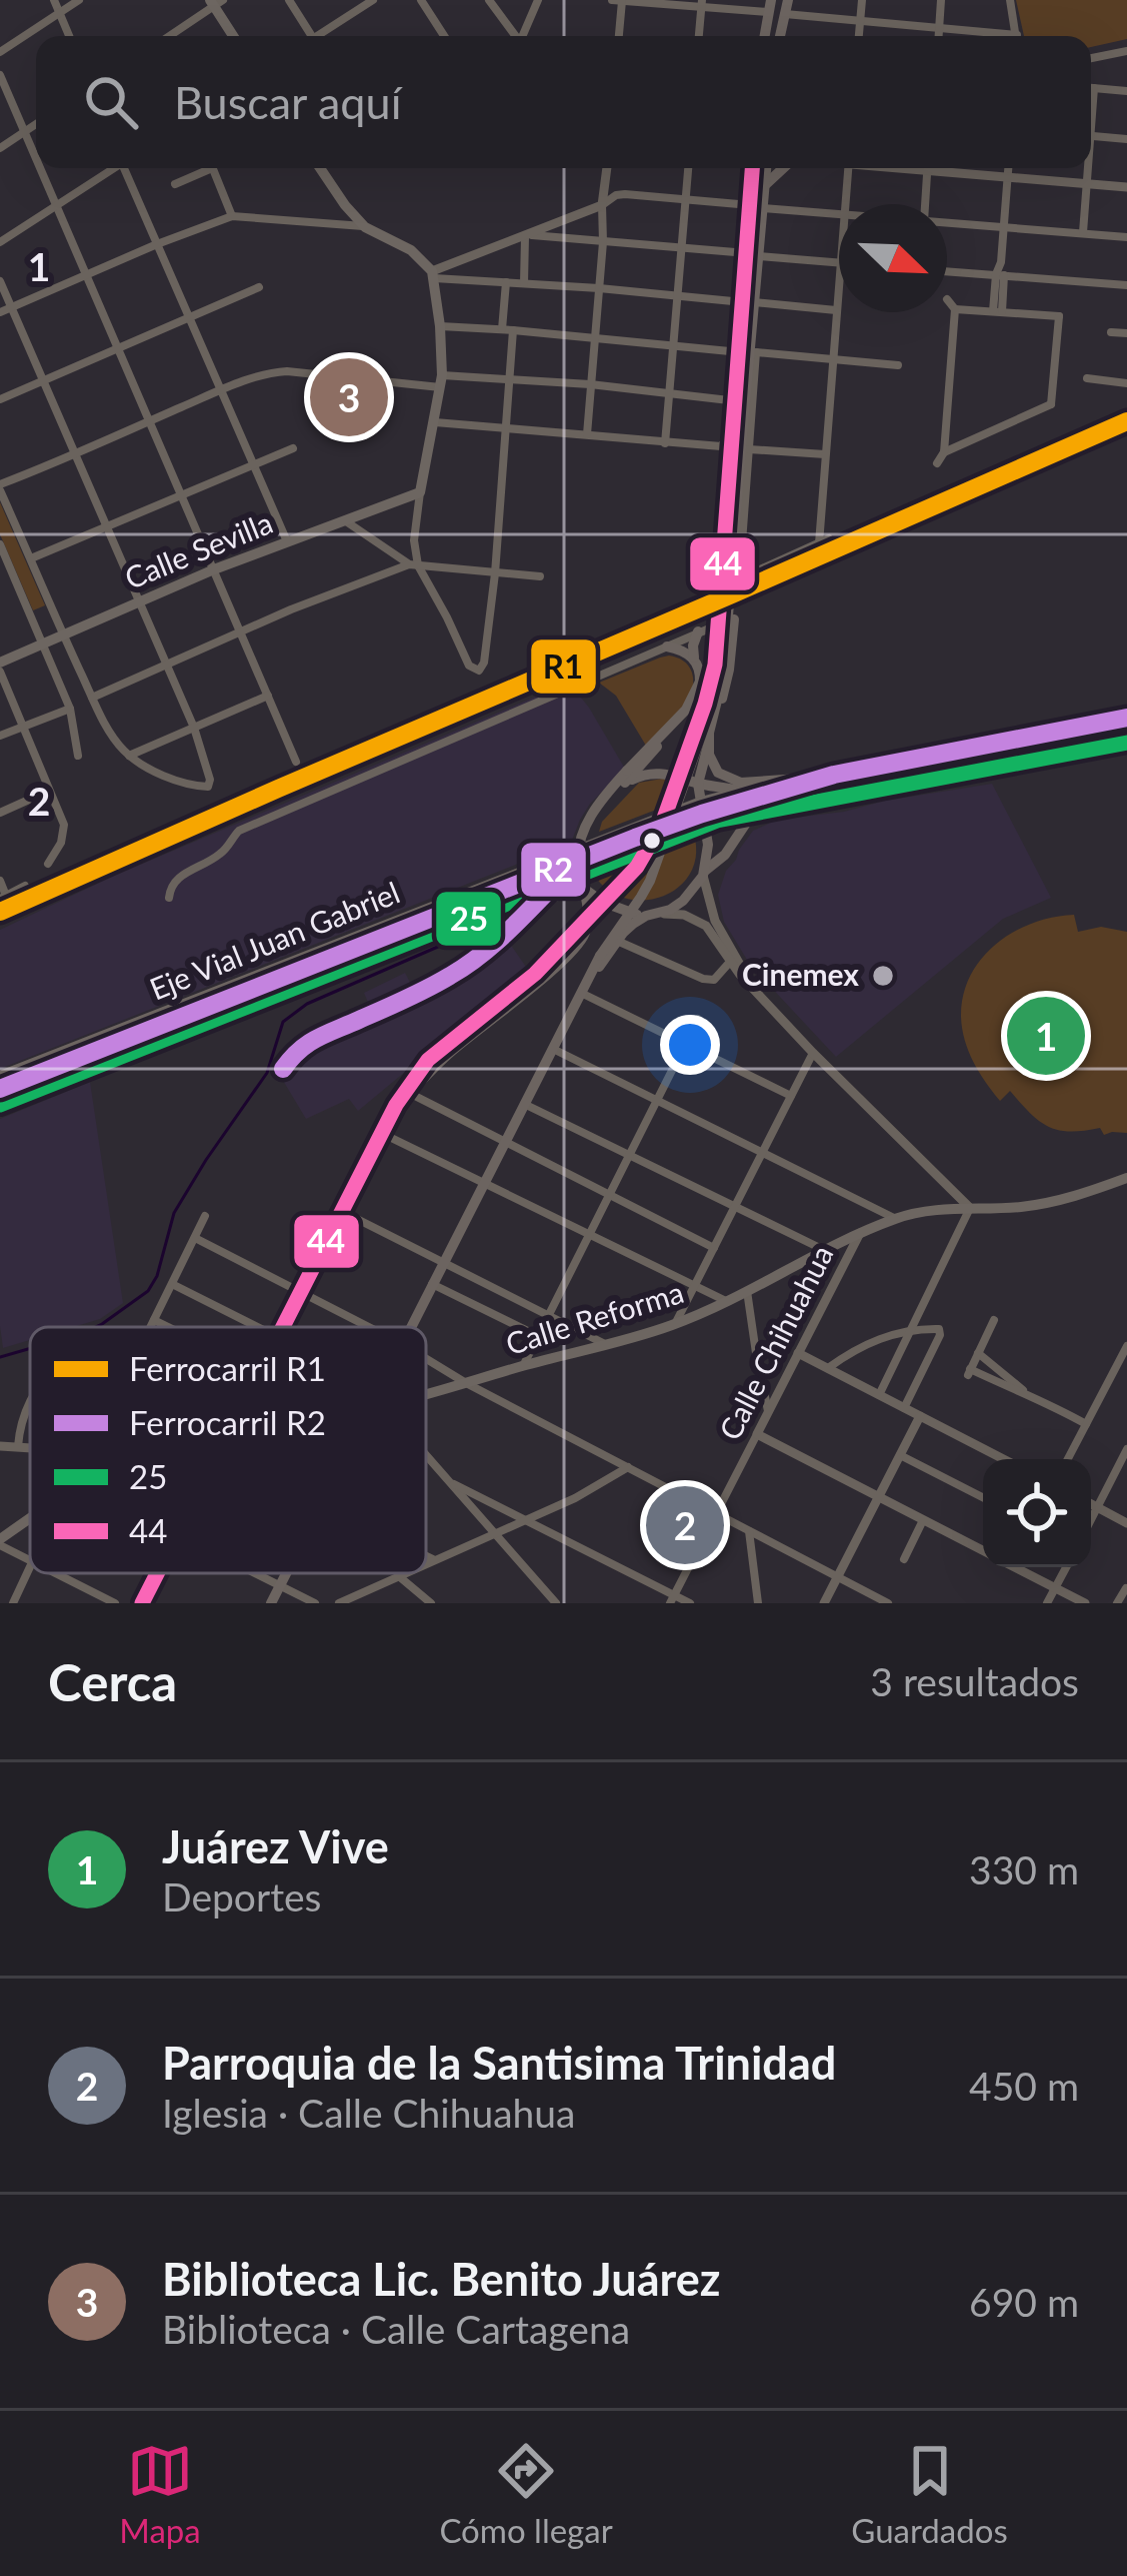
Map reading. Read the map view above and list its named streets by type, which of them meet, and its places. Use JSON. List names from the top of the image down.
{
  "streets": {
    "main road": ["Calle Sevilla", "Eje Vial Juan Gabriel", "Calle Reforma"],
    "street": ["Calle Chihuahua"]
  },
  "crossings": [
    ["Calle Reforma", "Calle Chihuahua"]
  ],
  "places": ["Cinemex"],
  "lines": [
    "transit line 44",
    "rail line R1",
    "rail line R2",
    "transit line 25"
  ],
  "legend": [
    "Ferrocarril R1",
    "Ferrocarril R2",
    "25",
    "44"
  ],
  "north": "bottom right",
  "page": {
    "search": "Buscar aquí",
    "pins": ["3", "1", "2"],
    "heading": ["Cerca", "3 resultados"],
    "list": [
      {
        "mark": "1",
        "name": "Juárez Vive",
        "note": "Deportes",
        "value": "330 m"
      },
      {
        "mark": "2",
        "name": "Parroquia de la Santisima Trinidad",
        "note": "Iglesia · Calle Chihuahua",
        "value": "450 m"
      },
      {
        "mark": "3",
        "name": "Biblioteca Lic. Benito Juárez",
        "note": "Biblioteca · Calle Cartagena",
        "value": "690 m"
      }
    ],
    "nav": ["Mapa", "Cómo llegar", "Guardados"]
  },
  "grid": {
    "rows": ["1", "2"]
  }
}
